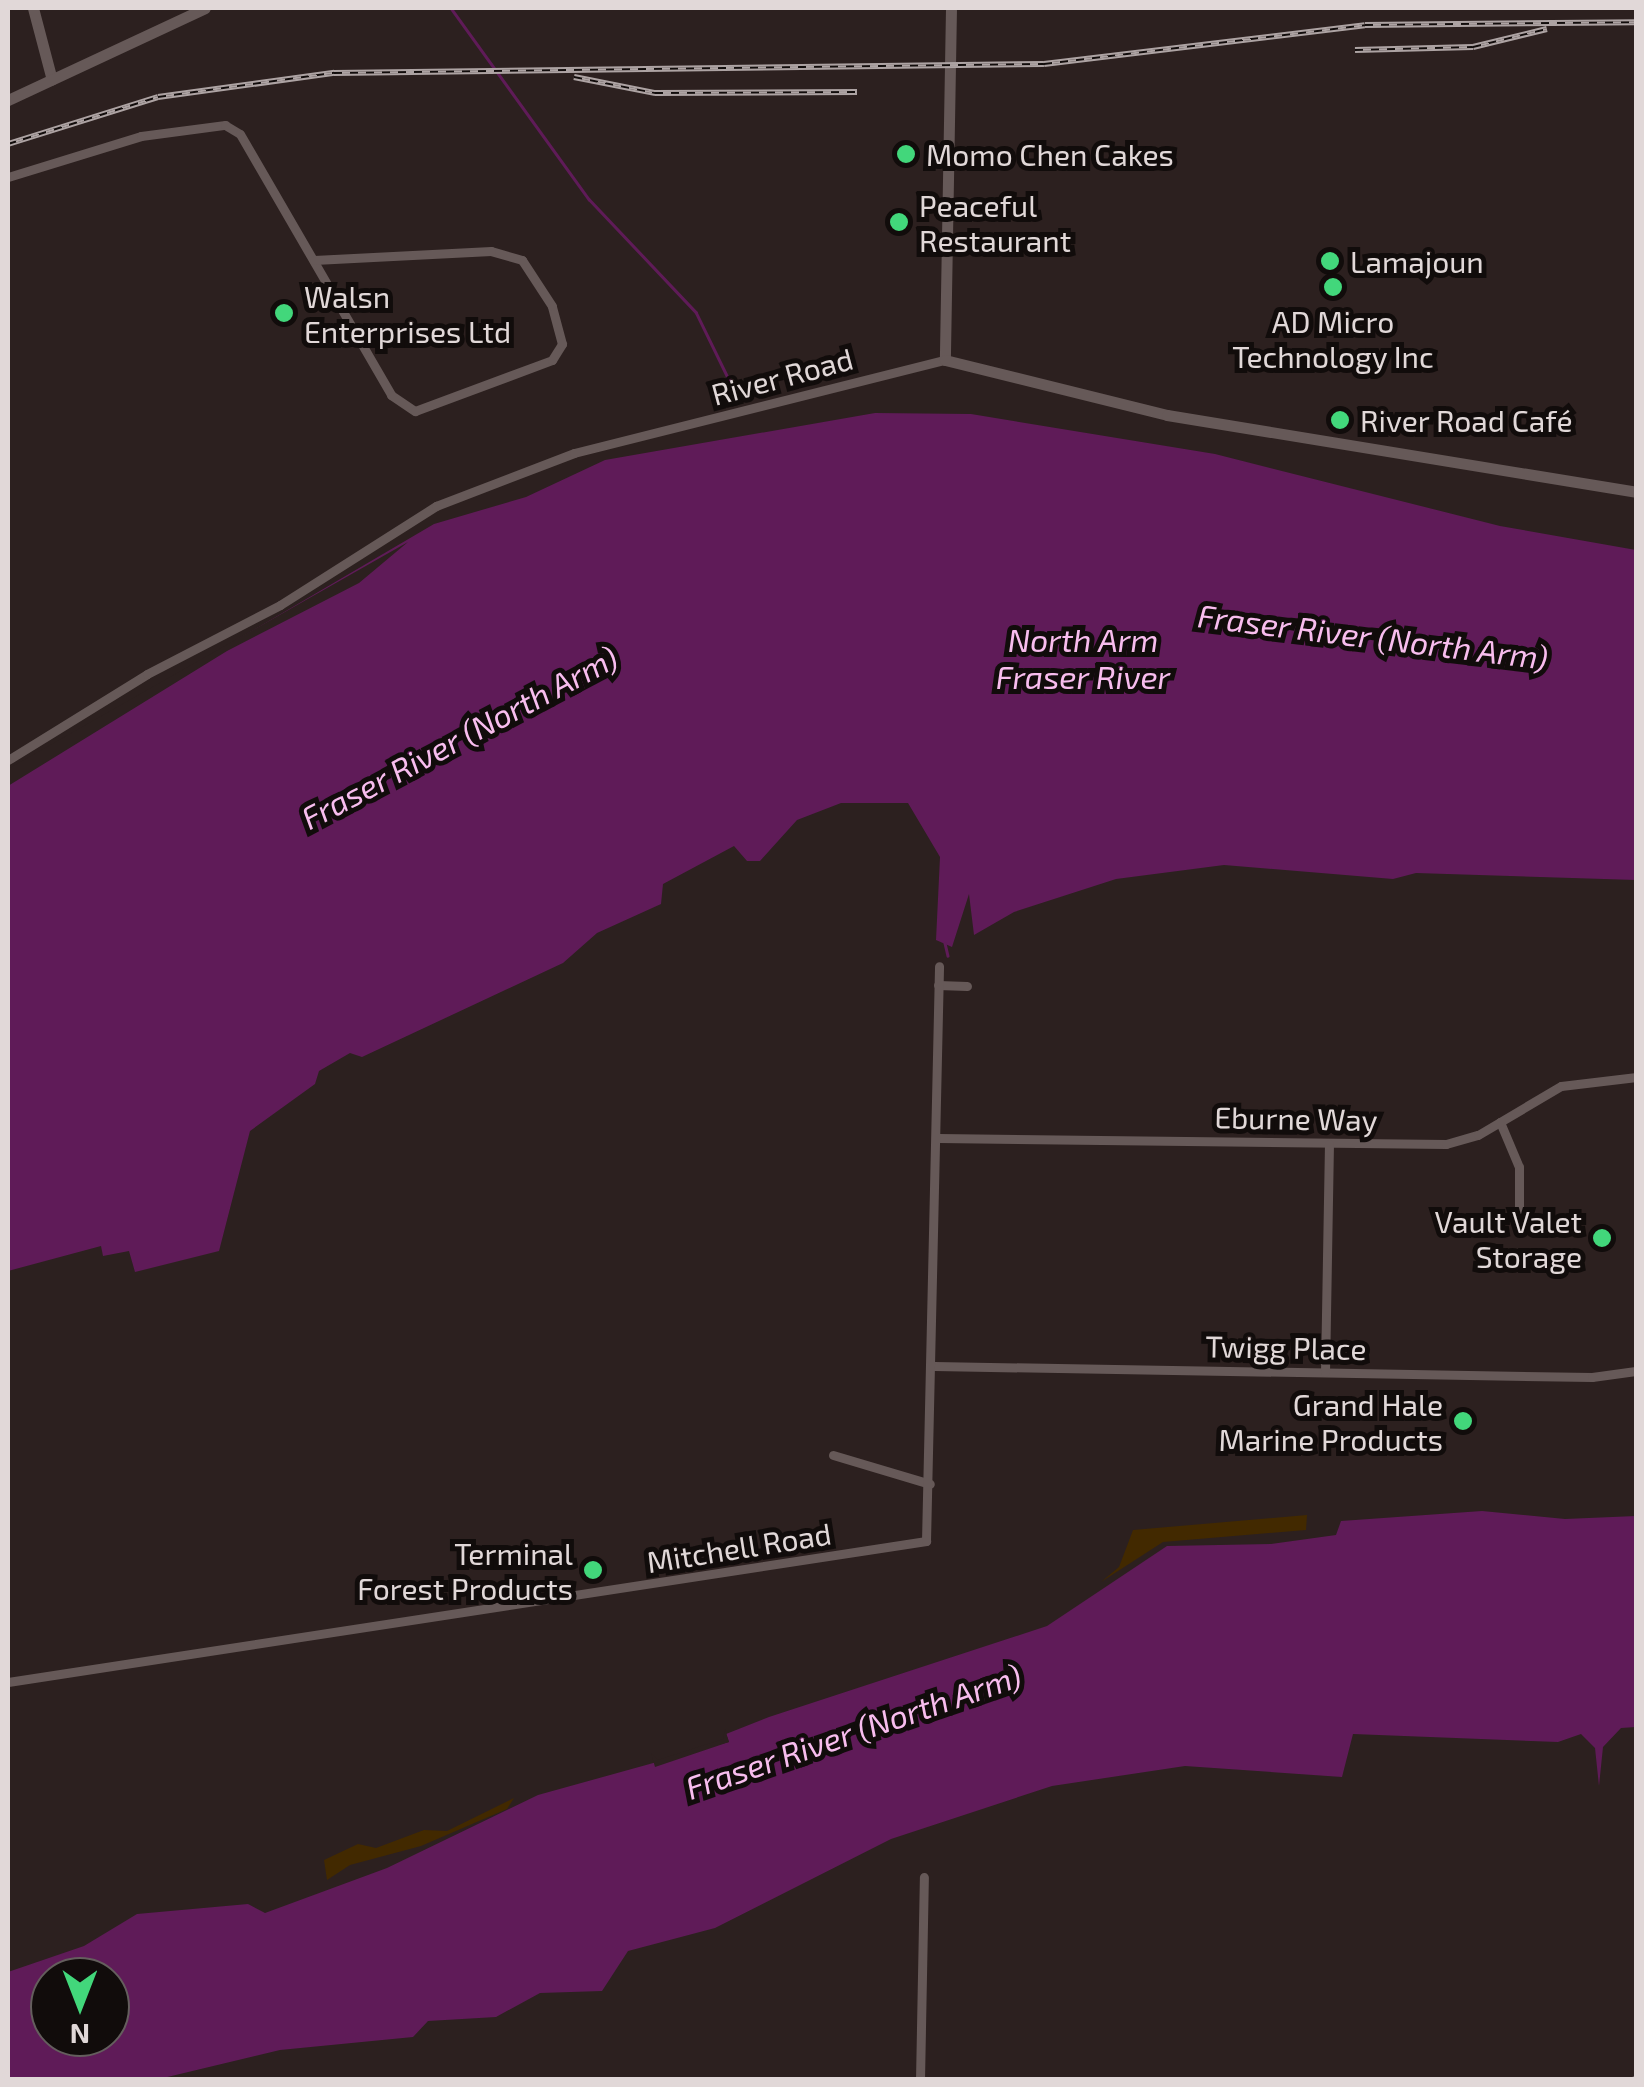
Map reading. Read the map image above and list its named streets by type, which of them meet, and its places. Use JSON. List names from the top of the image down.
{
  "streets": {
    "street": [
      "River Road",
      "Eburne Way",
      "Twigg Place",
      "Mitchell Road"
    ]
  },
  "crossings": [
    ["Eburne Way", "Mitchell Road"],
    ["Twigg Place", "Mitchell Road"]
  ],
  "water": ["Fraser River (North Arm)", "North Arm Fraser River"],
  "places": [
    "Momo Chen Cakes",
    "Peaceful Restaurant",
    "Lamajoun",
    "AD Micro Technology Inc",
    "Walsn Enterprises Ltd",
    "River Road Café",
    "Vault Valet Storage",
    "Grand Hale Marine Products",
    "Terminal Forest Products"
  ],
  "north": "bottom"
}
